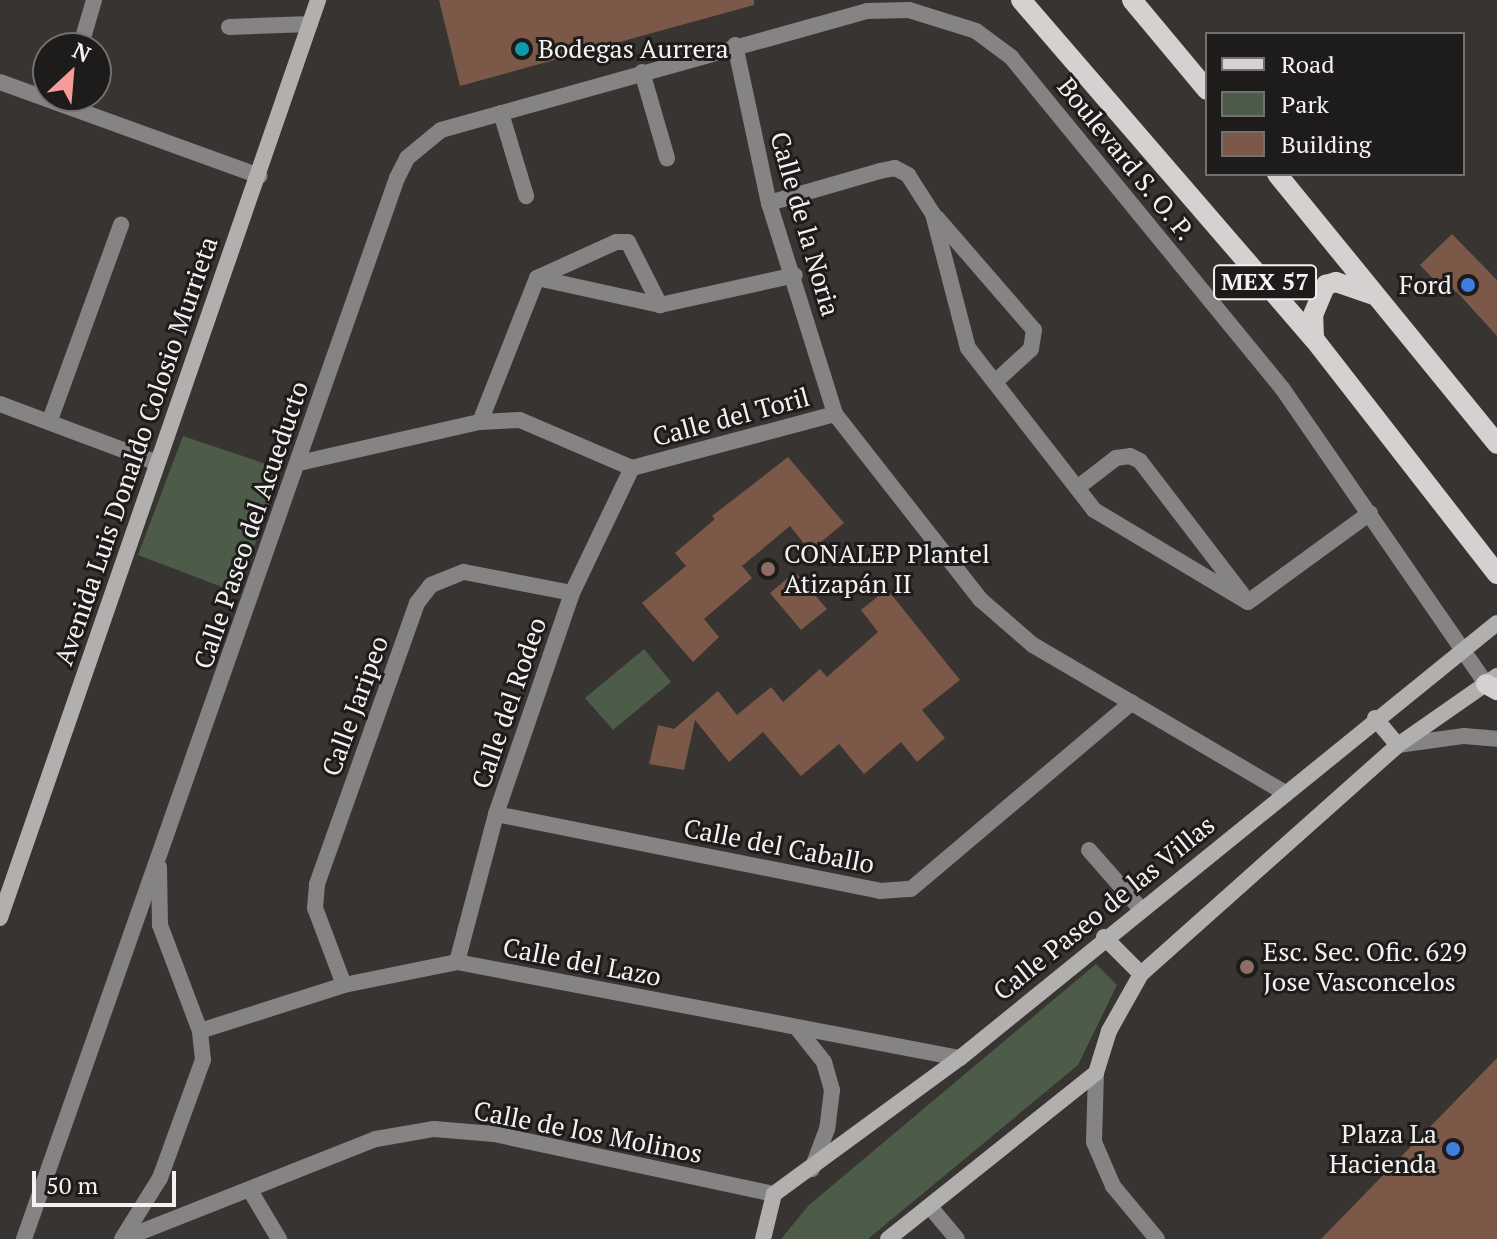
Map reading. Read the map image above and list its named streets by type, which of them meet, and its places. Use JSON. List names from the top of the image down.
{
  "streets": {
    "main road": ["MEX 57"],
    "street": [
      "Boulevard S. O. P.",
      "Calle de la Noria",
      "Calle del Toril",
      "Avenida Luis Donaldo Colosio Murrieta",
      "Calle Paseo del Acueducto",
      "Calle del Rodeo",
      "Calle Jaripeo",
      "Calle del Caballo",
      "Calle Paseo de las Villas",
      "Calle del Lazo",
      "Calle de los Molinos"
    ]
  },
  "crossings": [
    ["Boulevard S. O. P.", "Calle de la Noria"],
    ["Boulevard S. O. P.", "Calle Paseo del Acueducto"],
    ["Boulevard S. O. P.", "Calle Paseo de las Villas"],
    ["Calle de la Noria", "Calle del Toril"],
    ["Calle de la Noria", "Calle Paseo del Acueducto"],
    ["Calle del Toril", "Calle Paseo del Acueducto"],
    ["Calle del Toril", "Calle del Rodeo"],
    ["Calle del Toril", "Calle del Caballo"],
    ["Calle del Toril", "Calle Paseo de las Villas"],
    ["Calle Paseo del Acueducto", "Calle de los Molinos"],
    ["Calle del Rodeo", "Calle Jaripeo"],
    ["Calle del Rodeo", "Calle del Caballo"],
    ["Calle del Rodeo", "Calle del Lazo"],
    ["Calle Jaripeo", "Calle del Lazo"],
    ["Calle Paseo de las Villas", "Calle del Lazo"],
    ["Calle Paseo de las Villas", "Calle de los Molinos"],
    ["Calle del Lazo", "Calle de los Molinos"]
  ],
  "places": [
    "Bodegas Aurrera",
    "Ford",
    "CONALEP Plantel Atizapán II",
    "Esc. Sec. Ofic. 629 Jose Vasconcelos",
    "Plaza La Hacienda"
  ],
  "legend": ["Road", "Park", "Building"],
  "scale_bar": "50 m",
  "north": "top right"
}
